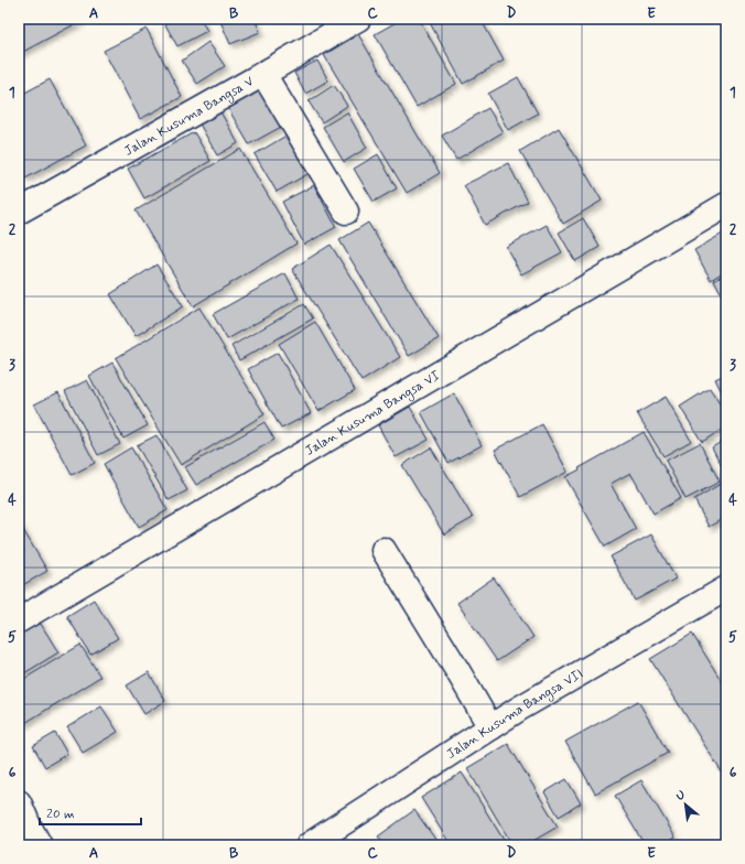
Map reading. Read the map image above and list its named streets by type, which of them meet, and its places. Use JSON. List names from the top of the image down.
{
  "streets": {
    "street": ["Jalan Kusuma Bangsa V", "Jalan Kusuma Bangsa VI", "Jalan Kusuma Bangsa VII"]
  },
  "scale_bar": "20 m",
  "north": "top left",
  "grid": {
    "columns": [
      "A",
      "B",
      "C",
      "D",
      "E"
    ],
    "rows": [
      "1",
      "2",
      "3",
      "4",
      "5",
      "6"
    ]
  }
}
